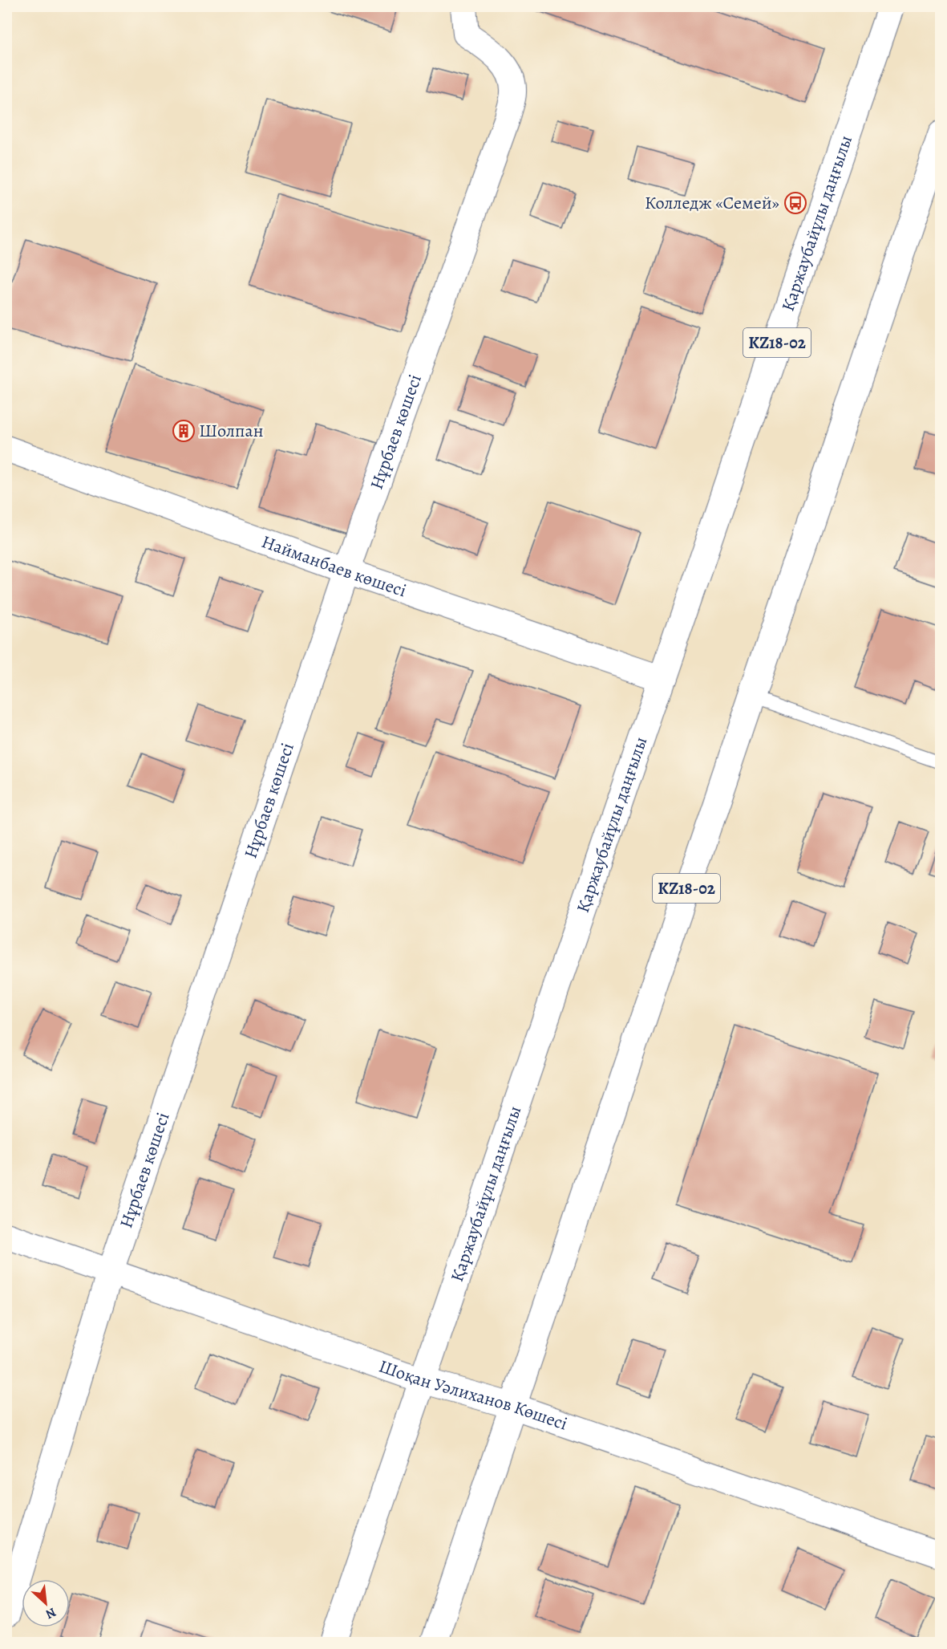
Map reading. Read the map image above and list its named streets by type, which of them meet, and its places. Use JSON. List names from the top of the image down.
{
  "streets": {
    "highway": ["Қаржаубайұлы даңғылы", "KZ18-02"],
    "street": ["Нұрбаев көшесі", "Найманбаев көшесі", "Шоқан Уәлиханов Көшесі"]
  },
  "crossings": [
    ["Қаржаубайұлы даңғылы", "Найманбаев көшесі"],
    ["Қаржаубайұлы даңғылы", "Шоқан Уәлиханов Көшесі"],
    ["KZ18-02", "Шоқан Уәлиханов Көшесі"],
    ["Нұрбаев көшесі", "Найманбаев көшесі"],
    ["Нұрбаев көшесі", "Шоқан Уәлиханов Көшесі"]
  ],
  "places": {
    "bus stop": ["Колледж «Семей»"],
    "building": ["Шолпан"]
  },
  "north": "bottom right"
}
